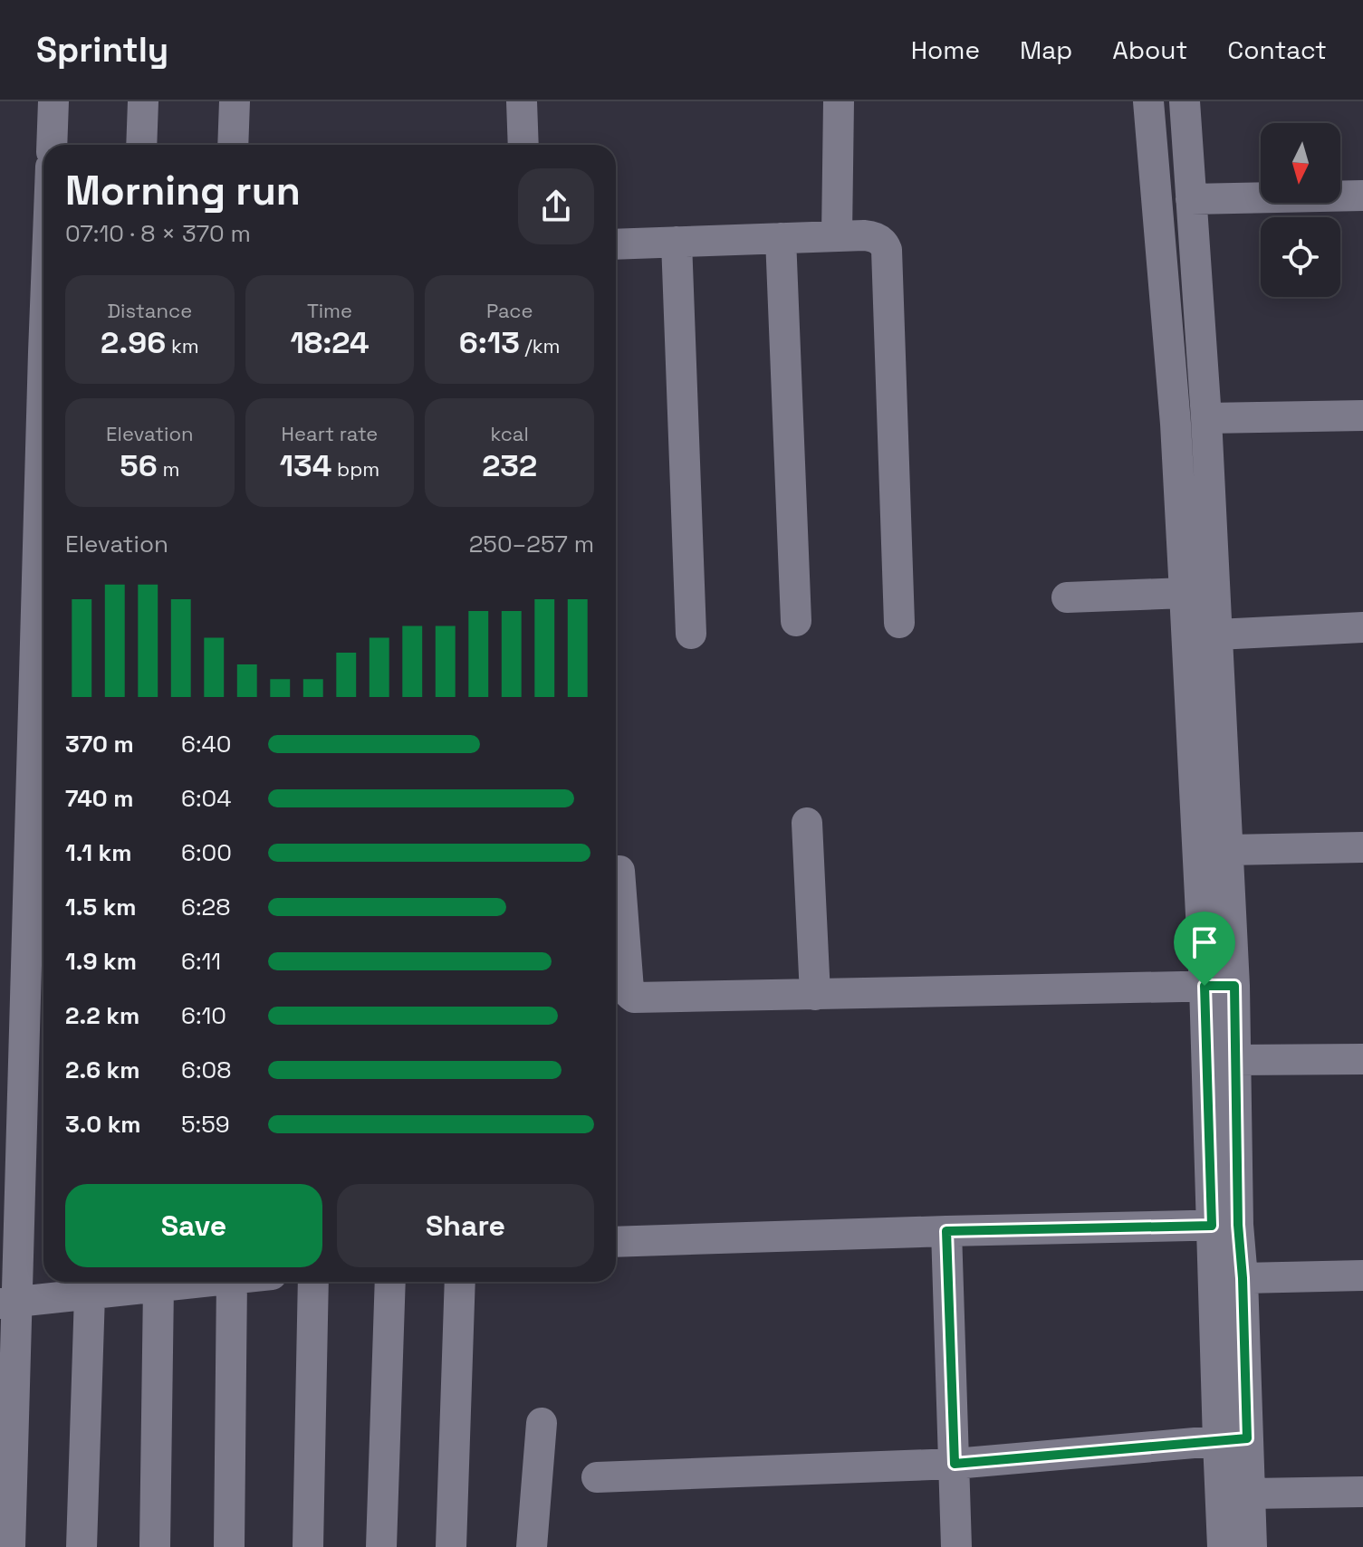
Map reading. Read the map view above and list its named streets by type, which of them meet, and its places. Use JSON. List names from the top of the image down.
{
  "north": "bottom",
  "page": {
    "header": "Sprintly",
    "nav": [
      "Home",
      "Map",
      "About",
      "Contact"
    ],
    "heading": ["Morning run", "07:10 · 8 × 370 m"],
    "stats": [
      ["Distance", "2.96 km"],
      ["Time", "18:24"],
      ["Pace", "6:13 /km"],
      ["Elevation", "56 m"],
      ["Heart rate", "134 bpm"],
      ["kcal", "232"]
    ],
    "chart": ["Elevation", "250–257 m"],
    "list": [
      {
        "name": "370 m",
        "note": "6:40"
      },
      {
        "name": "740 m",
        "note": "6:04"
      },
      {
        "name": "1.1 km",
        "note": "6:00"
      },
      {
        "name": "1.5 km",
        "note": "6:28"
      },
      {
        "name": "1.9 km",
        "note": "6:11"
      },
      {
        "name": "2.2 km",
        "note": "6:10"
      },
      {
        "name": "2.6 km",
        "note": "6:08"
      },
      {
        "name": "3.0 km",
        "note": "5:59"
      }
    ],
    "buttons": ["Save", "Share"]
  }
}
